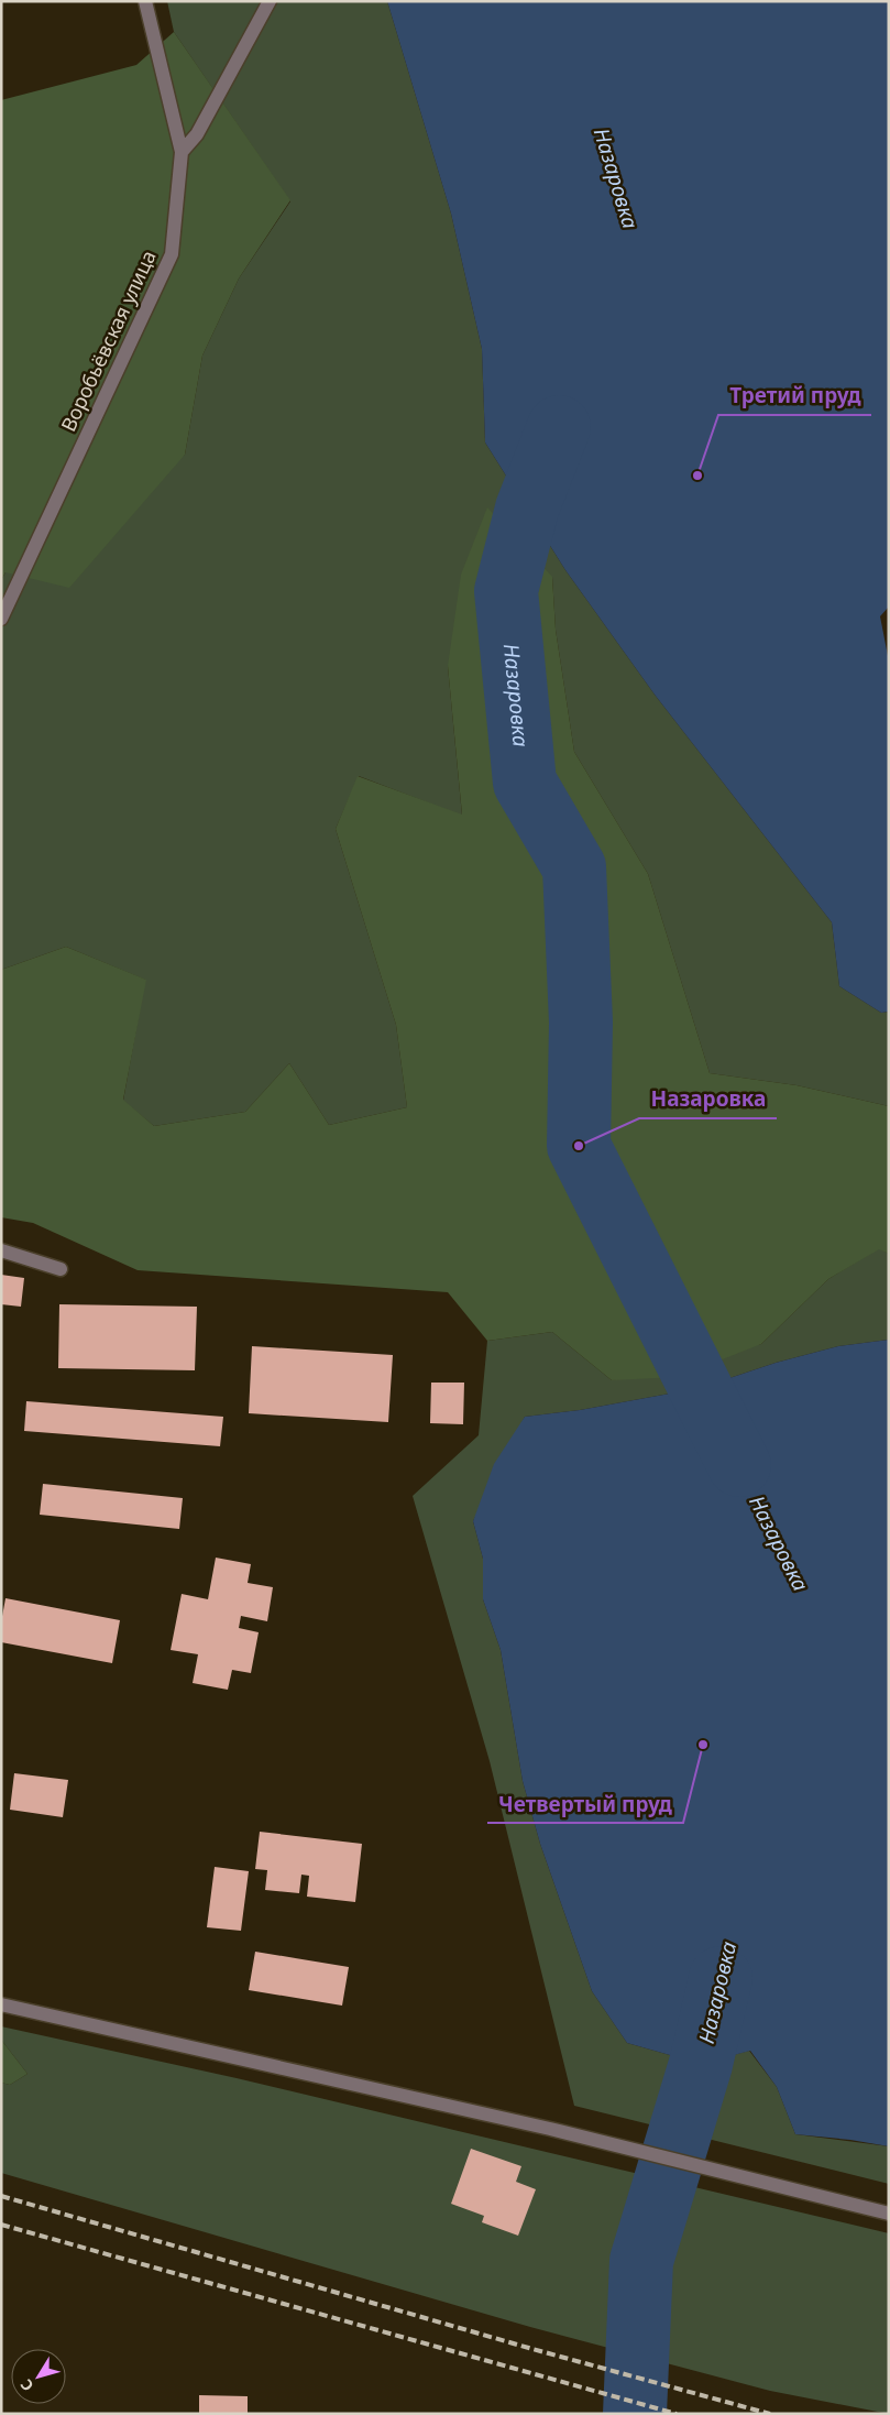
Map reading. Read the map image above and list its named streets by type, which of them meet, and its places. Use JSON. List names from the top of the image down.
{
  "streets": {
    "street": ["Воробьёвская улица"]
  },
  "water": ["Назаровка"],
  "places": ["Третий пруд", "Назаровка", "Четвертый пруд"],
  "north": "bottom left"
}
